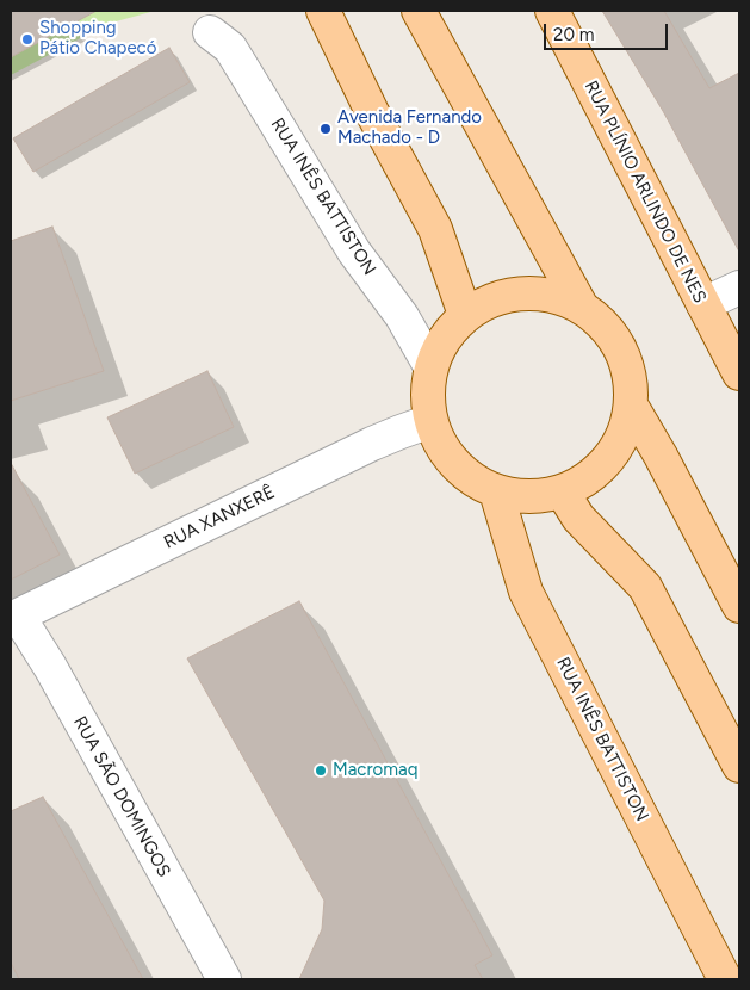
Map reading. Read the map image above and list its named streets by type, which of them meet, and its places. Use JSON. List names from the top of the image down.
{
  "streets": {
    "main road": ["RUA PLÍNIO ARLINDO DE NES", "RUA INÊS BATTISTON"],
    "street": ["RUA XANXERÊ", "RUA SÃO DOMINGOS"]
  },
  "crossings": [
    ["RUA INÊS BATTISTON", "RUA XANXERÊ"],
    ["RUA XANXERÊ", "RUA SÃO DOMINGOS"]
  ],
  "places": ["Shopping Pátio Chapecó", "Avenida Fernando Machado - D", "Macromaq"],
  "scale_bar": "20 m"
}
